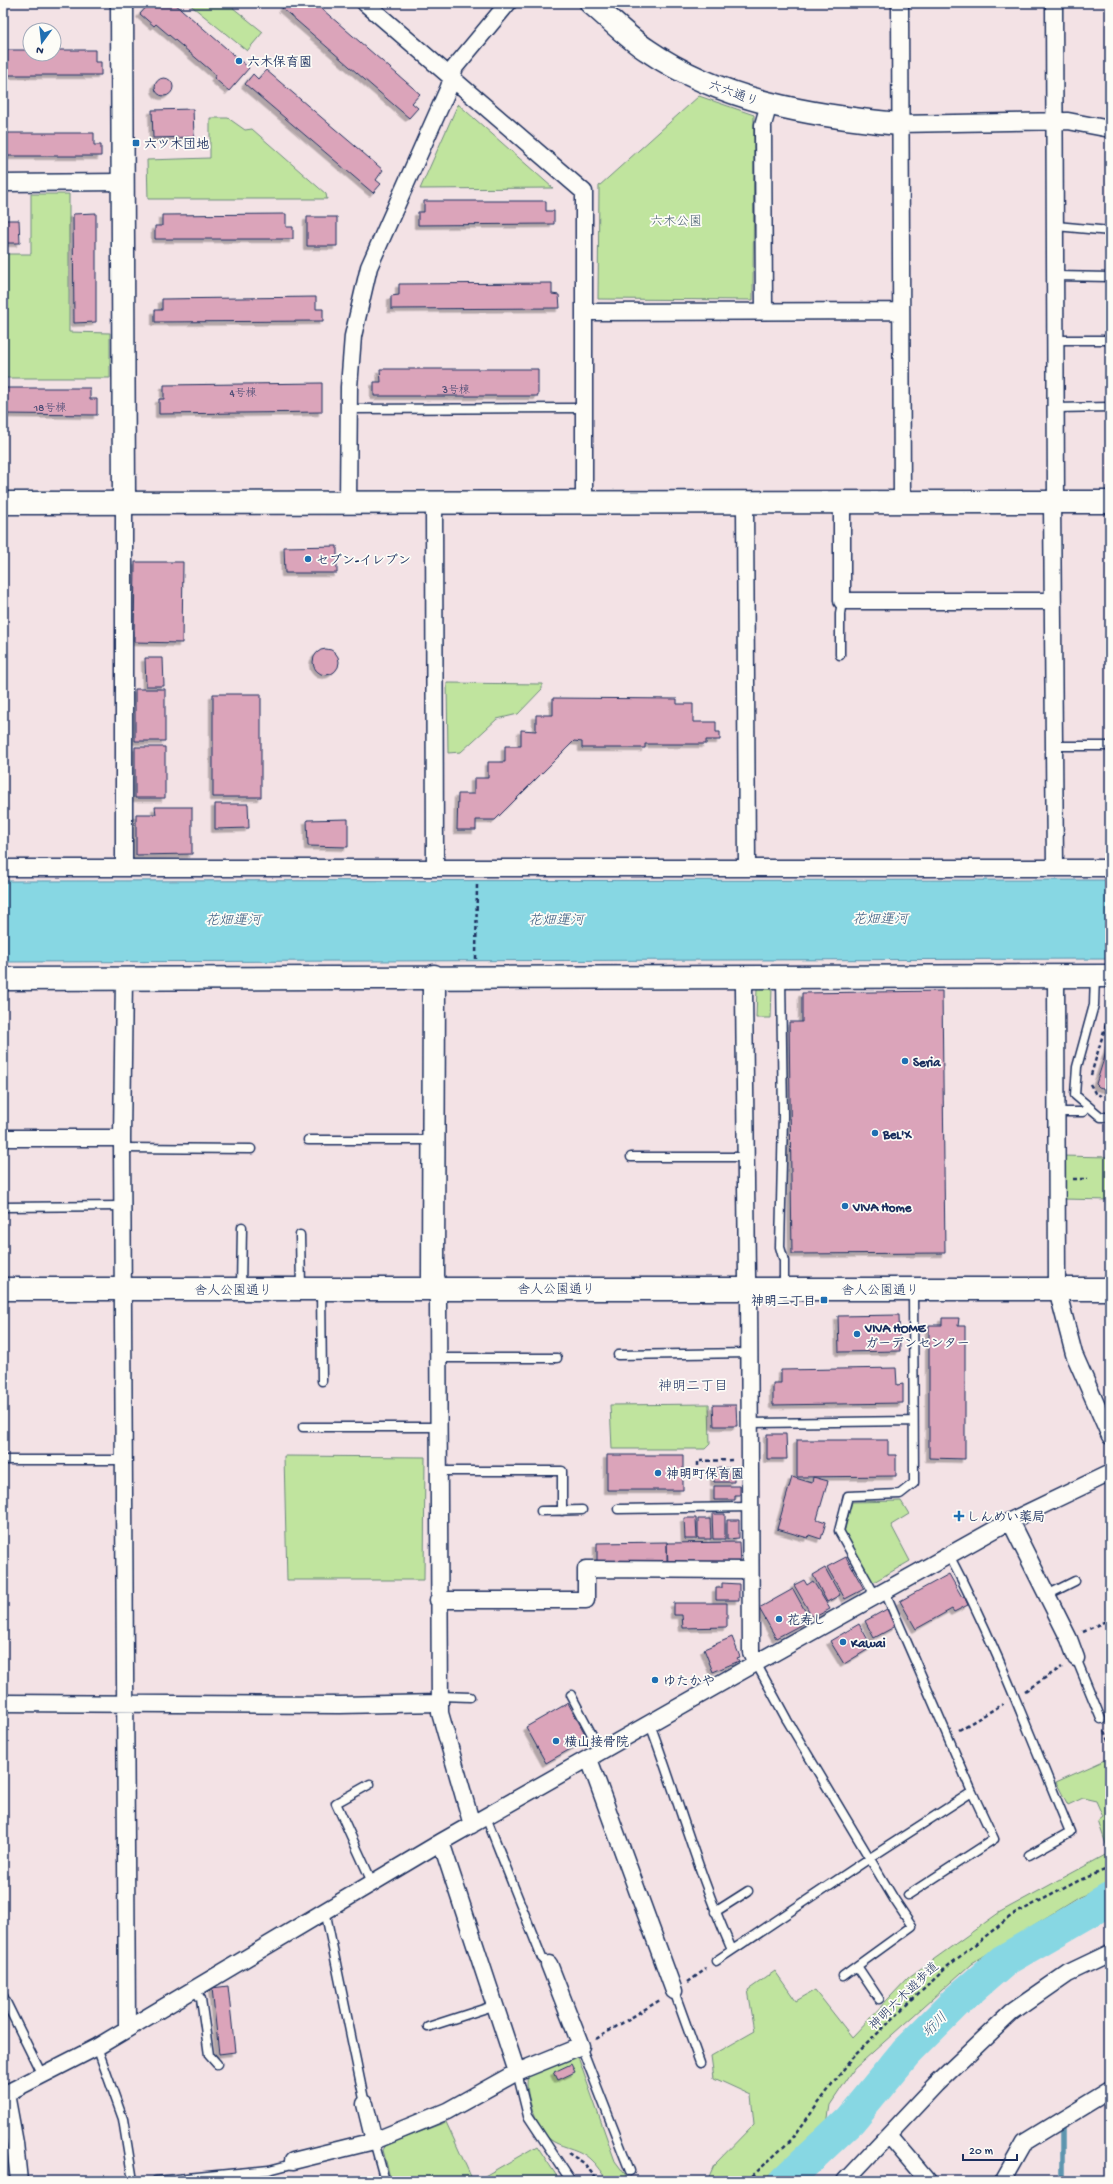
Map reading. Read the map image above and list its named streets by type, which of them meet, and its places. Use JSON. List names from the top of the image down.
{
  "streets": {
    "street": ["六六通り", "舎人公園通り"],
    "path": ["神明六木遊歩道"]
  },
  "districts": ["神明二丁目"],
  "water": ["花畑運河", "垳川"],
  "parks": ["六木公園"],
  "places": {
    "other": [
      "六木保育園",
      "セブン-イレブン",
      "Seria",
      "BeL'X",
      "VIVA Home",
      "VIVA HOME ガーデンセンター",
      "神明町保育園",
      "花寿し",
      "Kawai",
      "ゆたかや",
      "横山接骨院"
    ],
    "transit": ["六ツ木団地", "神明二丁目"],
    "health": ["しんめい薬局"]
  },
  "house_numbers": ["3号棟", "4号棟", "18号棟"],
  "scale_bar": "20 m",
  "north": "bottom"
}
